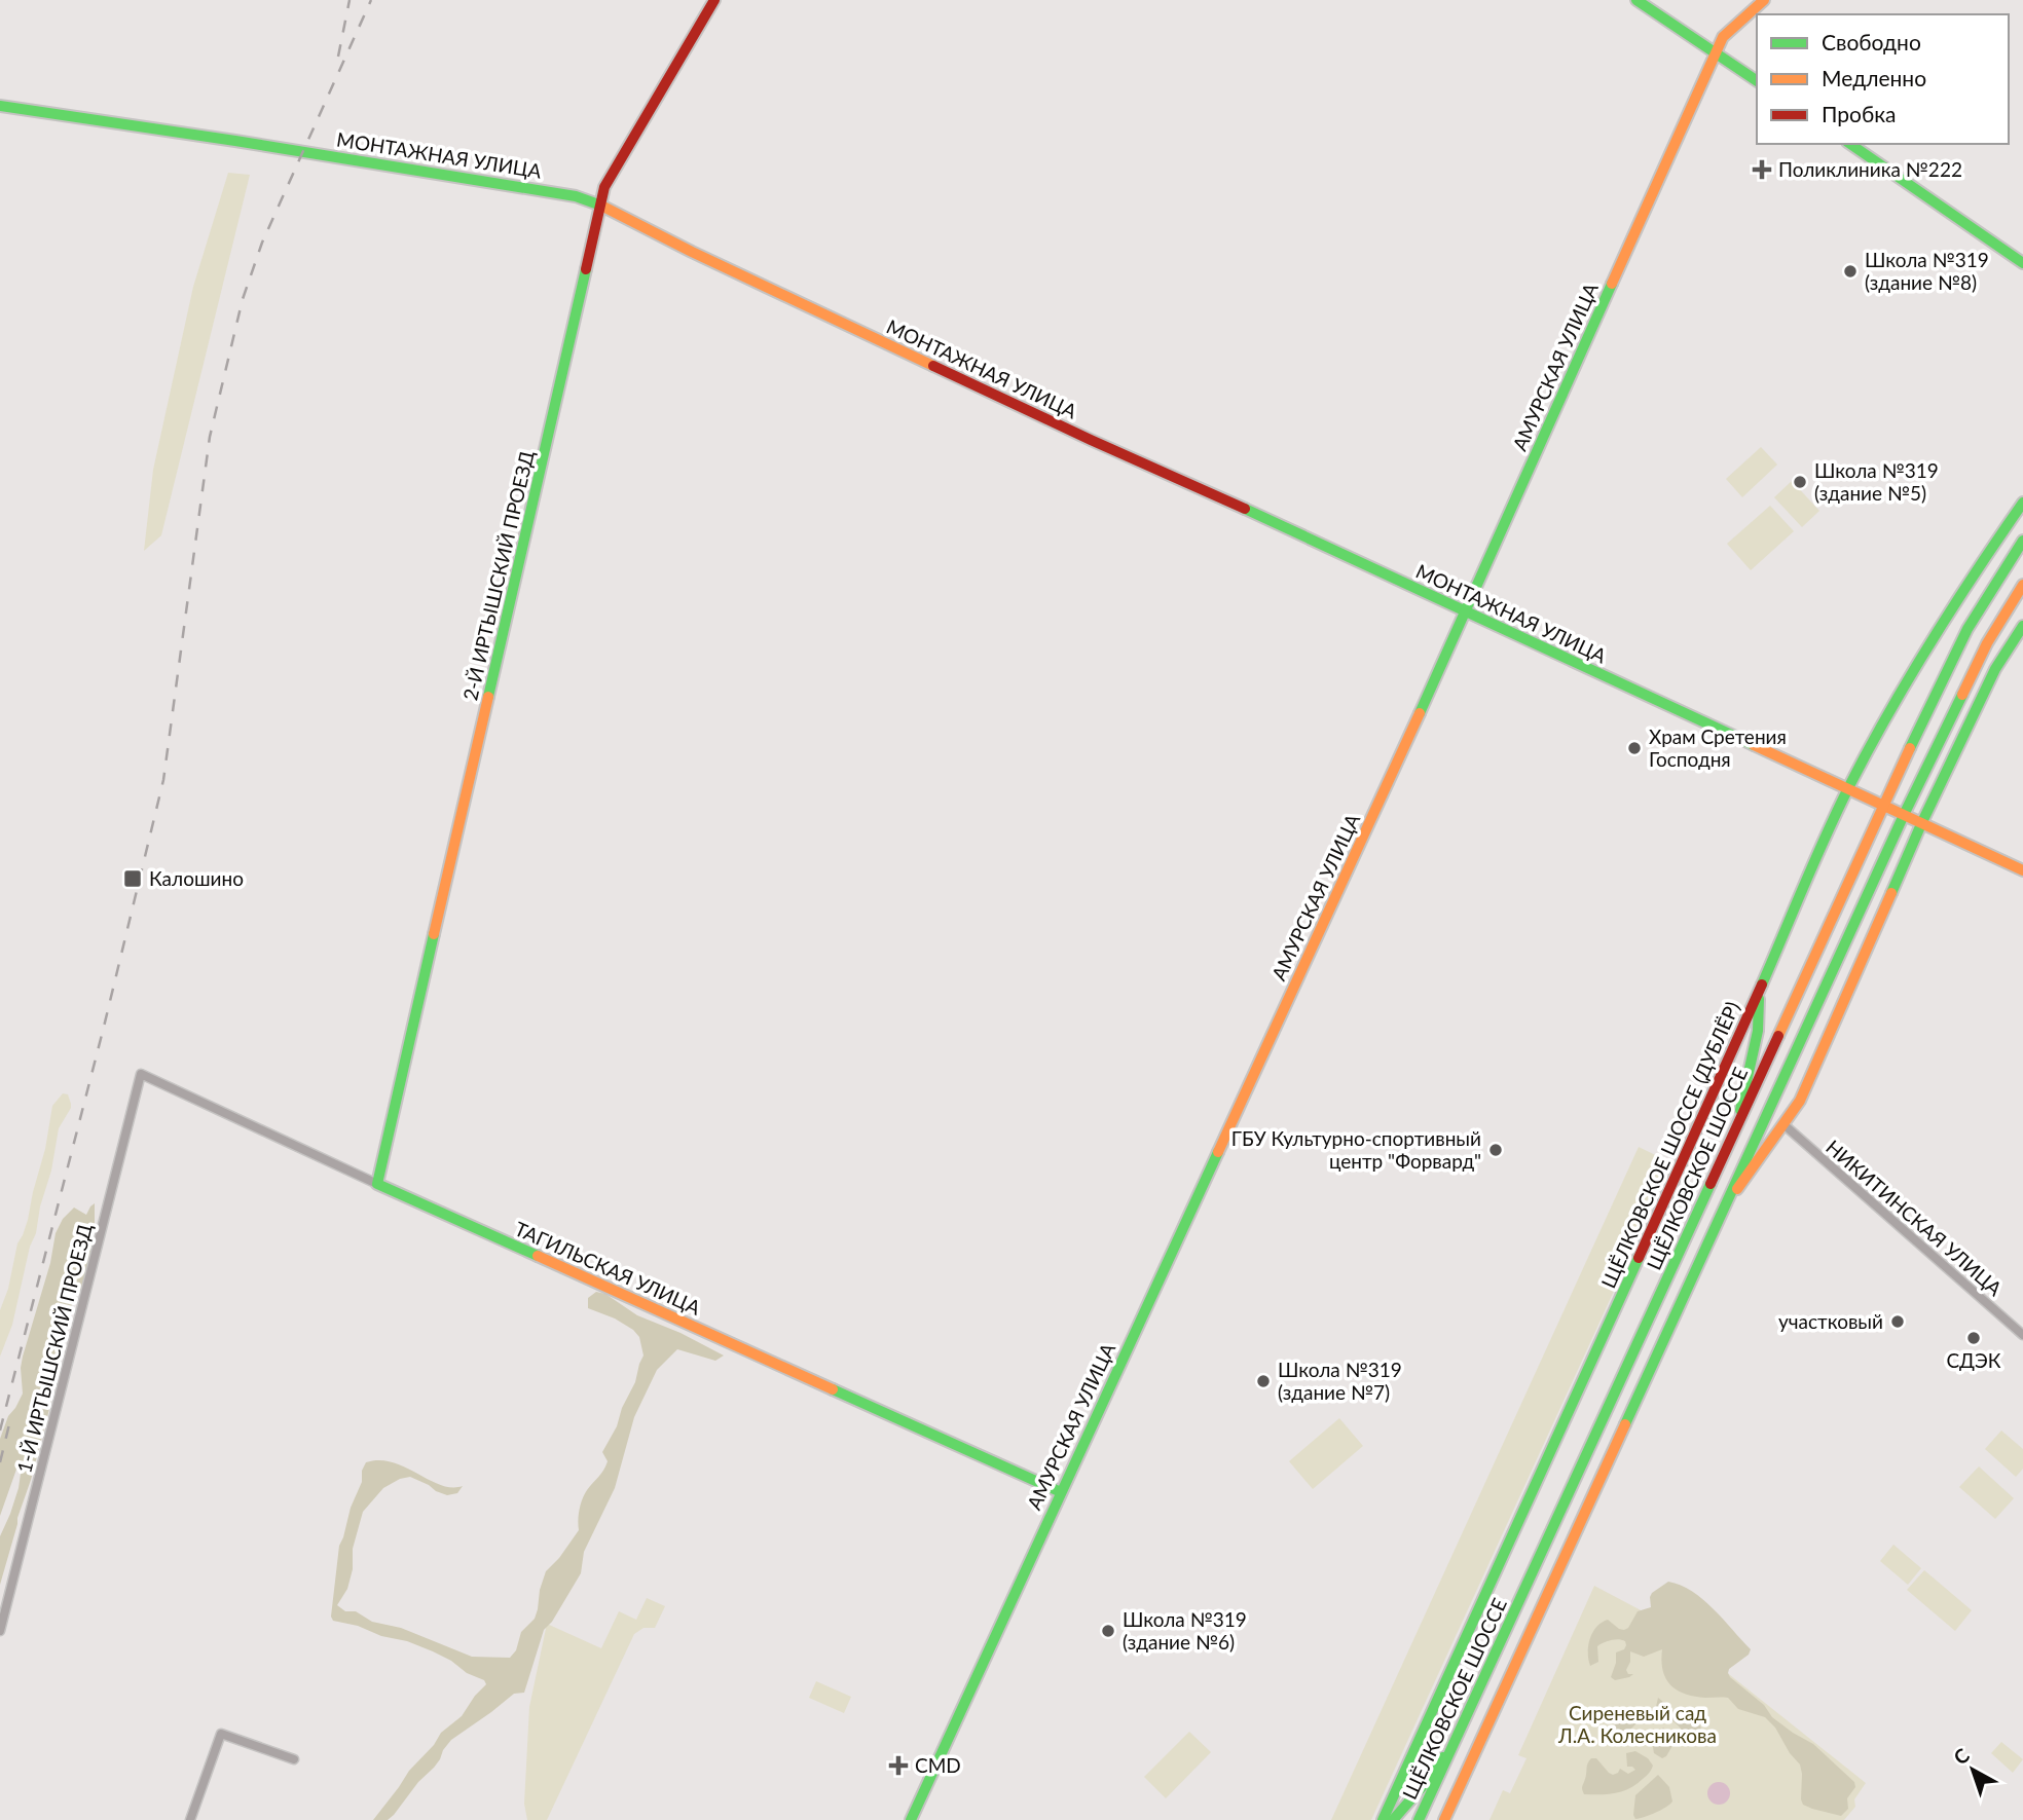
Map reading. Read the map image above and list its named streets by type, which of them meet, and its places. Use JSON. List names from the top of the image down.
{
  "streets": {
    "street": [
      "МОНТАЖНАЯ УЛИЦА",
      "АМУРСКАЯ УЛИЦА",
      "2-Й ИРТЫШСКИЙ ПРОЕЗД",
      "ЩЁЛКОВСКОЕ ШОССЕ (ДУБЛЁР)",
      "ЩЁЛКОВСКОЕ ШОССЕ",
      "НИКИТИНСКАЯ УЛИЦА",
      "ТАГИЛЬСКАЯ УЛИЦА",
      "1-Й ИРТЫШСКИЙ ПРОЕЗД"
    ]
  },
  "crossings": [
    ["МОНТАЖНАЯ УЛИЦА", "АМУРСКАЯ УЛИЦА"],
    ["МОНТАЖНАЯ УЛИЦА", "2-Й ИРТЫШСКИЙ ПРОЕЗД"],
    ["МОНТАЖНАЯ УЛИЦА", "ЩЁЛКОВСКОЕ ШОССЕ (ДУБЛЁР)"],
    ["МОНТАЖНАЯ УЛИЦА", "ЩЁЛКОВСКОЕ ШОССЕ"],
    ["АМУРСКАЯ УЛИЦА", "ТАГИЛЬСКАЯ УЛИЦА"],
    ["2-Й ИРТЫШСКИЙ ПРОЕЗД", "ТАГИЛЬСКАЯ УЛИЦА"],
    ["ТАГИЛЬСКАЯ УЛИЦА", "1-Й ИРТЫШСКИЙ ПРОЕЗД"]
  ],
  "parks": ["Сиреневый сад Л.А. Колесникова"],
  "places": {
    "health": ["Поликлиника №222", "CMD"],
    "other": [
      "Школа №319 (здание №8)",
      "Школа №319 (здание №5)",
      "Храм Сретения Господня",
      "ГБУ Культурно-спортивный центр \"Форвард\"",
      "участковый",
      "СДЭК",
      "Школа №319 (здание №7)",
      "Школа №319 (здание №6)"
    ],
    "transit": ["Калошино"]
  },
  "legend": ["Свободно", "Медленно", "Пробка"],
  "north": "top left"
}
